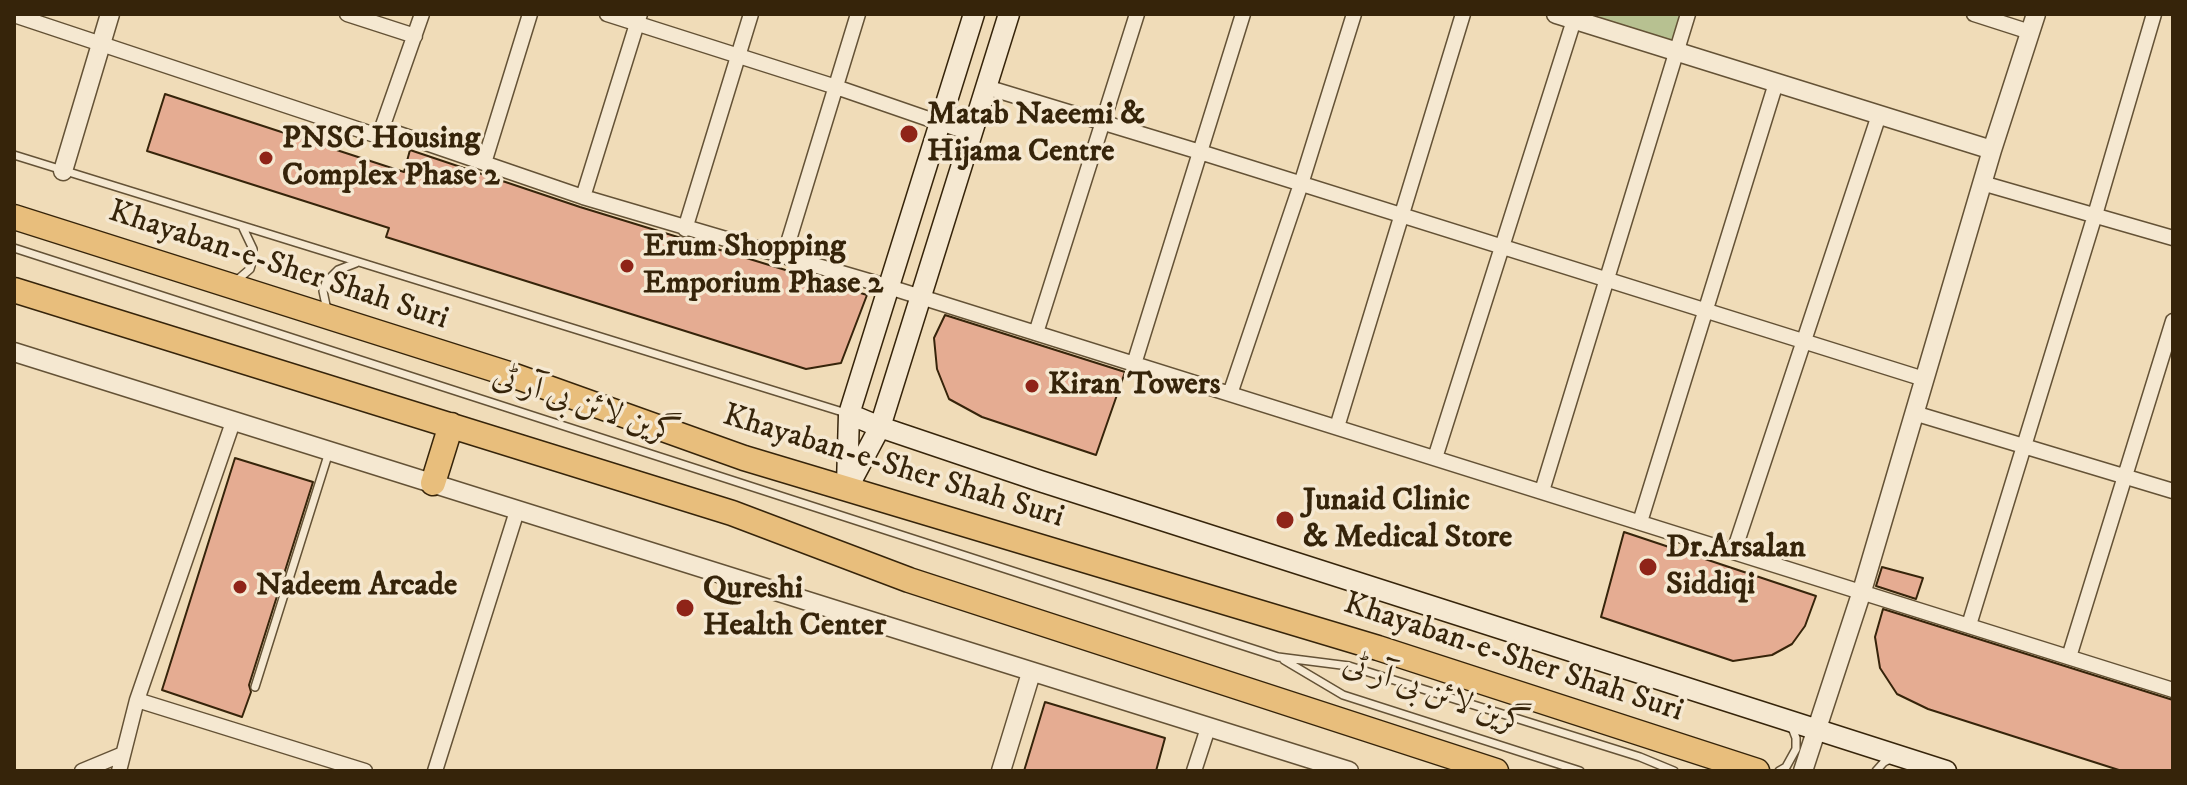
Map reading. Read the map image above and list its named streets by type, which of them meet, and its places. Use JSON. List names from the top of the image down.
{
  "streets": {
    "main road": ["Khayaban-e-Sher Shah Suri"],
    "lane": ["گرین لائن بی آر ٹی"]
  },
  "places": [
    "Matab Naeemi & Hijama Centre",
    "PNSC Housing Complex Phase 2",
    "Erum Shopping Emporium Phase 2",
    "Kiran Towers",
    "Junaid Clinic & Medical Store",
    "Dr.Arsalan Siddiqi",
    "Nadeem Arcade",
    "Qureshi Health Center"
  ]
}
